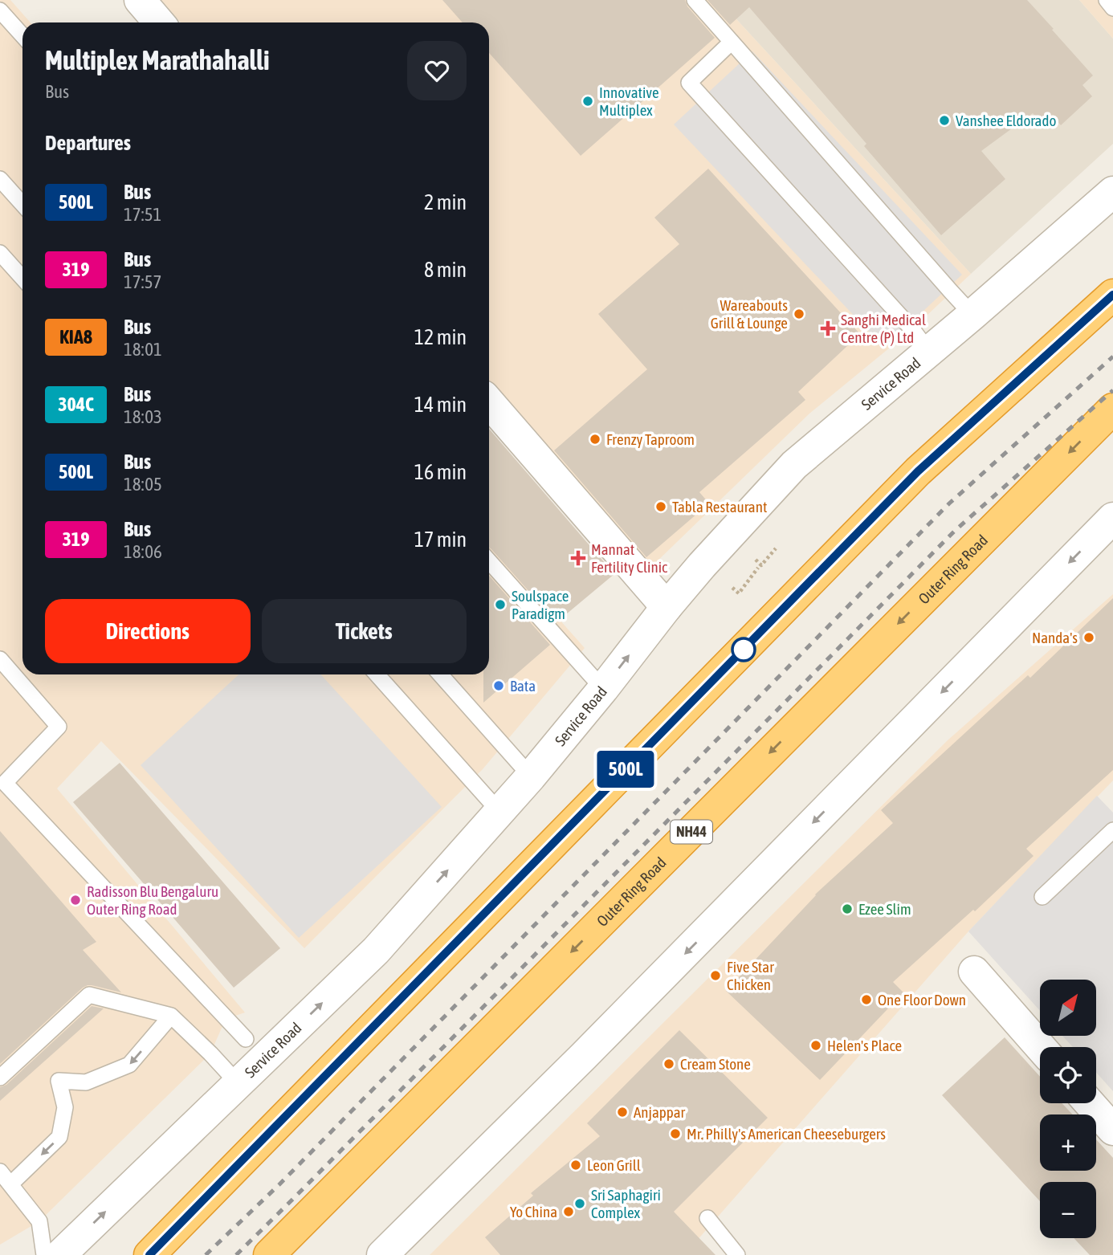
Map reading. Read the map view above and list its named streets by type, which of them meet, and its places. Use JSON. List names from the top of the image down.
{
  "streets": {
    "highway": ["Outer Ring Road", "NH44"],
    "street": ["Service Road"]
  },
  "places": {
    "other": [
      "Innovative Multiplex",
      "Vanshee Eldorado",
      "Wareabouts Grill & Lounge",
      "Frenzy Taproom",
      "Tabla Restaurant",
      "Soulspace Paradigm",
      "Nanda's",
      "Bata",
      "Radisson Blu Bengaluru Outer Ring Road",
      "Ezee Slim",
      "Five Star Chicken",
      "One Floor Down",
      "Helen's Place",
      "Cream Stone",
      "Anjappar",
      "Mr. Philly's American Cheeseburgers",
      "Leon Grill",
      "Sri Saphagiri Complex",
      "Yo China"
    ],
    "health": ["Sanghi Medical Centre (P) Ltd", "Mannat Fertility Clinic"]
  },
  "lines": ["bus line 500L"],
  "north": "top right",
  "page": {
    "on_map": "500L",
    "heading": [
      ["Multiplex Marathahalli", "Bus"],
      "Departures"
    ],
    "list": [
      {
        "mark": "500L",
        "name": "Bus",
        "note": "17:51",
        "value": "2 min"
      },
      {
        "mark": "319",
        "name": "Bus",
        "note": "17:57",
        "value": "8 min"
      },
      {
        "mark": "KIA8",
        "name": "Bus",
        "note": "18:01",
        "value": "12 min"
      },
      {
        "mark": "304C",
        "name": "Bus",
        "note": "18:03",
        "value": "14 min"
      },
      {
        "mark": "500L",
        "name": "Bus",
        "note": "18:05",
        "value": "16 min"
      },
      {
        "mark": "319",
        "name": "Bus",
        "note": "18:06",
        "value": "17 min"
      }
    ],
    "buttons": ["Directions", "Tickets"],
    "map_buttons": ["+", "−"]
  }
}
